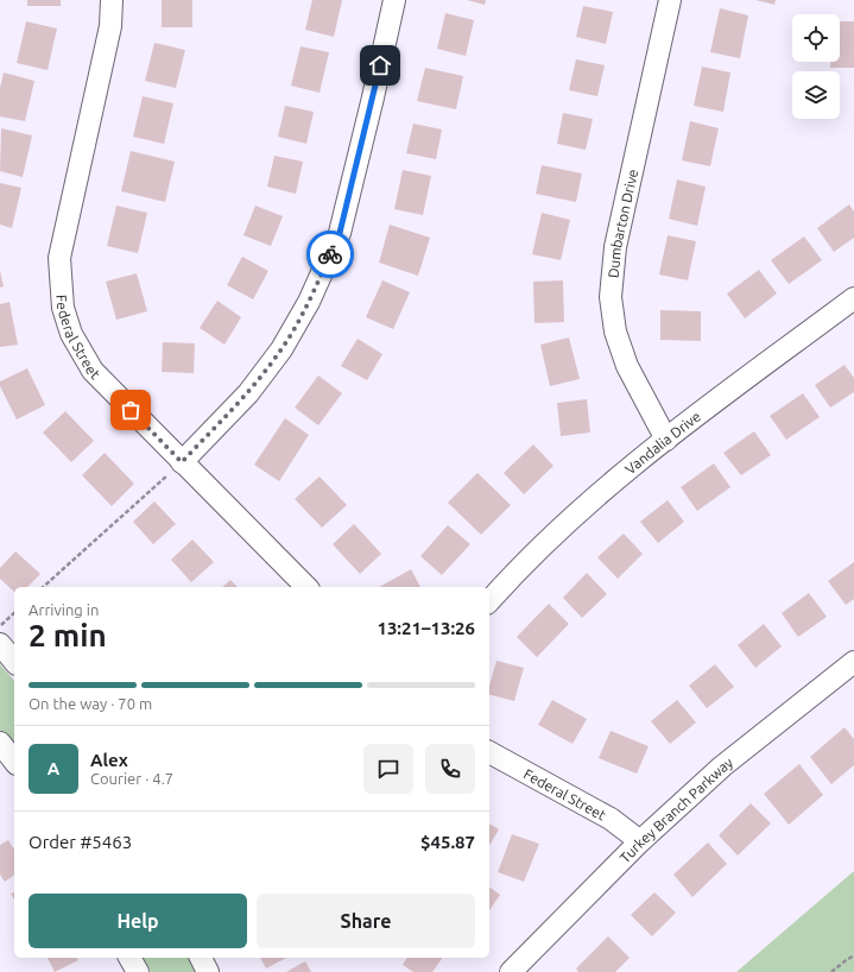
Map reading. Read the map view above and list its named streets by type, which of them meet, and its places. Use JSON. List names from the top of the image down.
{
  "streets": {
    "street": [
      "Dumbarton Drive",
      "Federal Street",
      "Vandalia Drive",
      "Turkey Branch Parkway"
    ]
  },
  "crossings": [
    ["Dumbarton Drive", "Vandalia Drive"],
    ["Federal Street", "Turkey Branch Parkway"]
  ],
  "page": {
    "heading": ["2 min", "Arriving in", "13:21–13:26"],
    "panel": [
      "Alex",
      "Courier · 4.7",
      "Order #5463",
      "$45.87"
    ],
    "bar": "On the way · 70 m",
    "round": "A",
    "buttons": ["Help", "Share"]
  }
}
